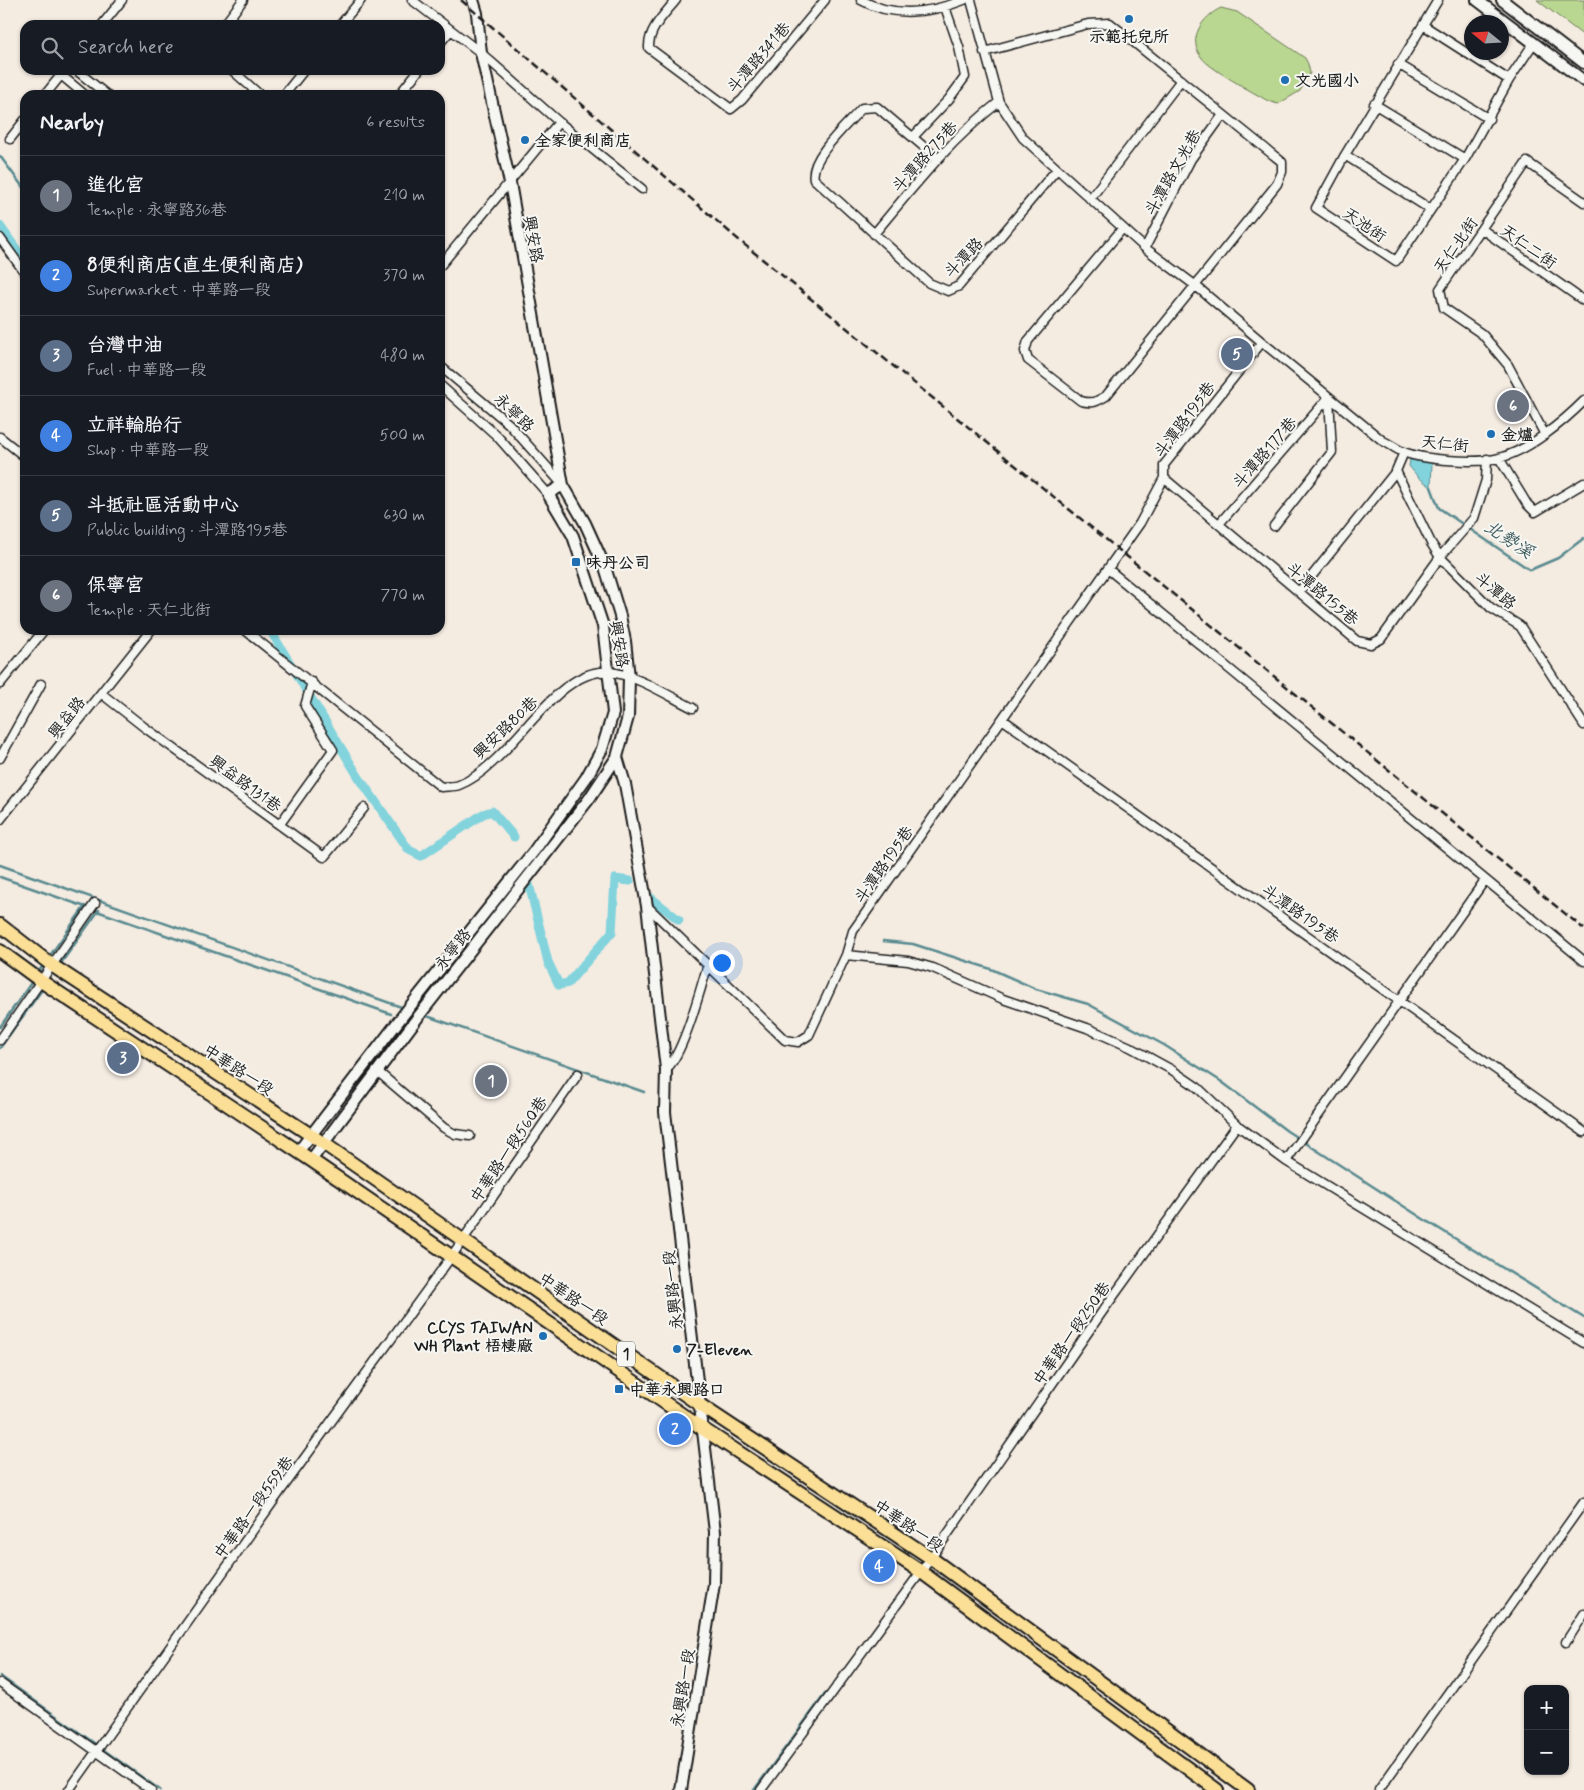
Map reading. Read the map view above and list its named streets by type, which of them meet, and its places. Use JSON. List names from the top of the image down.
{
  "streets": {
    "main road": ["中華路一段", "1"],
    "street": [
      "斗潭路341巷",
      "斗潭路275巷",
      "斗潭路文光巷",
      "天池街",
      "興安路",
      "天仁北街",
      "天仁二街",
      "斗潭路",
      "永寧路",
      "斗潭路195巷",
      "天仁街",
      "斗潭路177巷",
      "斗潭路155巷",
      "興益路",
      "興安路80巷",
      "興益路131巷",
      "中華路一段560巷",
      "永興路一段",
      "中華路一段250巷",
      "中華路一段559巷"
    ]
  },
  "crossings": [
    ["斗潭路275巷", "斗潭路"],
    ["興安路", "永寧路"],
    ["興安路", "興安路80巷"],
    ["天仁北街", "天仁二街"],
    ["天仁北街", "天仁街"],
    ["斗潭路", "斗潭路155巷"],
    ["永寧路", "中華路一段"],
    ["斗潭路195巷", "斗潭路155巷"],
    ["斗潭路195巷", "永興路一段"],
    ["天仁街", "斗潭路155巷"],
    ["斗潭路177巷", "斗潭路155巷"],
    ["興益路", "興益路131巷"],
    ["中華路一段", "中華路一段560巷"],
    ["中華路一段", "永興路一段"],
    ["中華路一段", "中華路一段250巷"],
    ["中華路一段", "中華路一段559巷"],
    ["中華路一段560巷", "中華路一段559巷"]
  ],
  "water": ["北勢溪"],
  "places": {
    "other": [
      "示範托兒所",
      "文光國小",
      "全家便利商店",
      "金爐",
      "CCYS TAIWAN WH Plant 梧棲廠",
      "7-Eleven"
    ],
    "transit": ["味丹公司", "中華永興路口"]
  },
  "north": "left",
  "page": {
    "search": "Search here",
    "heading": ["Nearby", "6 results"],
    "list": [
      {
        "mark": "1",
        "name": "進化宮",
        "note": "Temple · 永寧路36巷",
        "value": "210 m"
      },
      {
        "mark": "2",
        "name": "8便利商店(直生便利商店)",
        "note": "Supermarket · 中華路一段",
        "value": "370 m"
      },
      {
        "mark": "3",
        "name": "台灣中油",
        "note": "Fuel · 中華路一段",
        "value": "480 m"
      },
      {
        "mark": "4",
        "name": "立祥輪胎行",
        "note": "Shop · 中華路一段",
        "value": "500 m"
      },
      {
        "mark": "5",
        "name": "斗抵社區活動中心",
        "note": "Public building · 斗潭路195巷",
        "value": "630 m"
      },
      {
        "mark": "6",
        "name": "保寧宮",
        "note": "Temple · 天仁北街",
        "value": "770 m"
      }
    ],
    "pins": [
      "5",
      "6",
      "3",
      "1",
      "2",
      "4"
    ],
    "map_buttons": ["+", "−"]
  }
}
